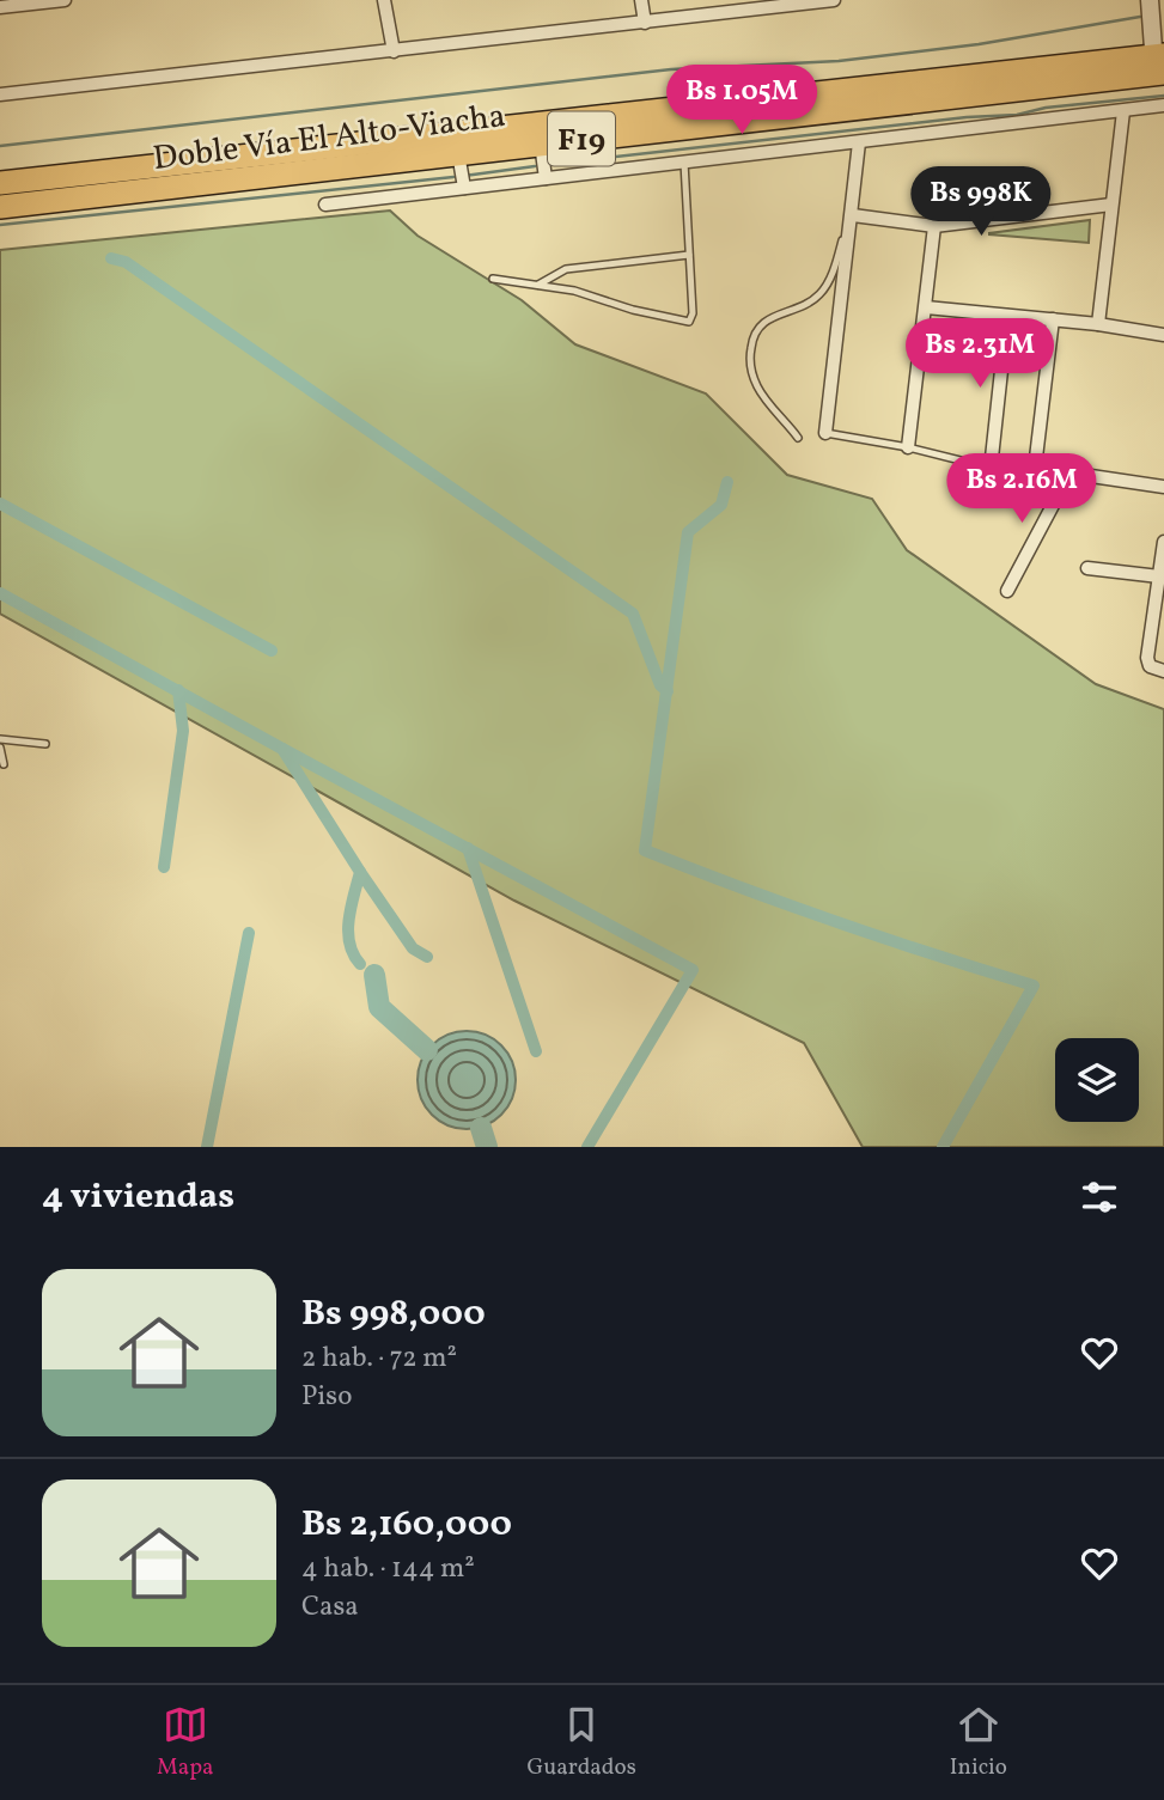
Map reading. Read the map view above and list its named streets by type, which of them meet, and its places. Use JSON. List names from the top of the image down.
{
  "streets": {
    "highway": ["Doble Vía El Alto-Viacha", "F19"]
  },
  "page": {
    "price": [
      "Bs 1.05M",
      "Bs 998K",
      "Bs 2.31M",
      "Bs 2.16M"
    ],
    "heading": "4 viviendas",
    "list": [
      {
        "name": "Bs 998,000",
        "note": "2 hab. · 72 m² · Piso"
      },
      {
        "name": "Bs 2,160,000",
        "note": "4 hab. · 144 m² · Casa"
      }
    ],
    "tabs": ["Mapa", "Guardados", "Inicio"]
  }
}
